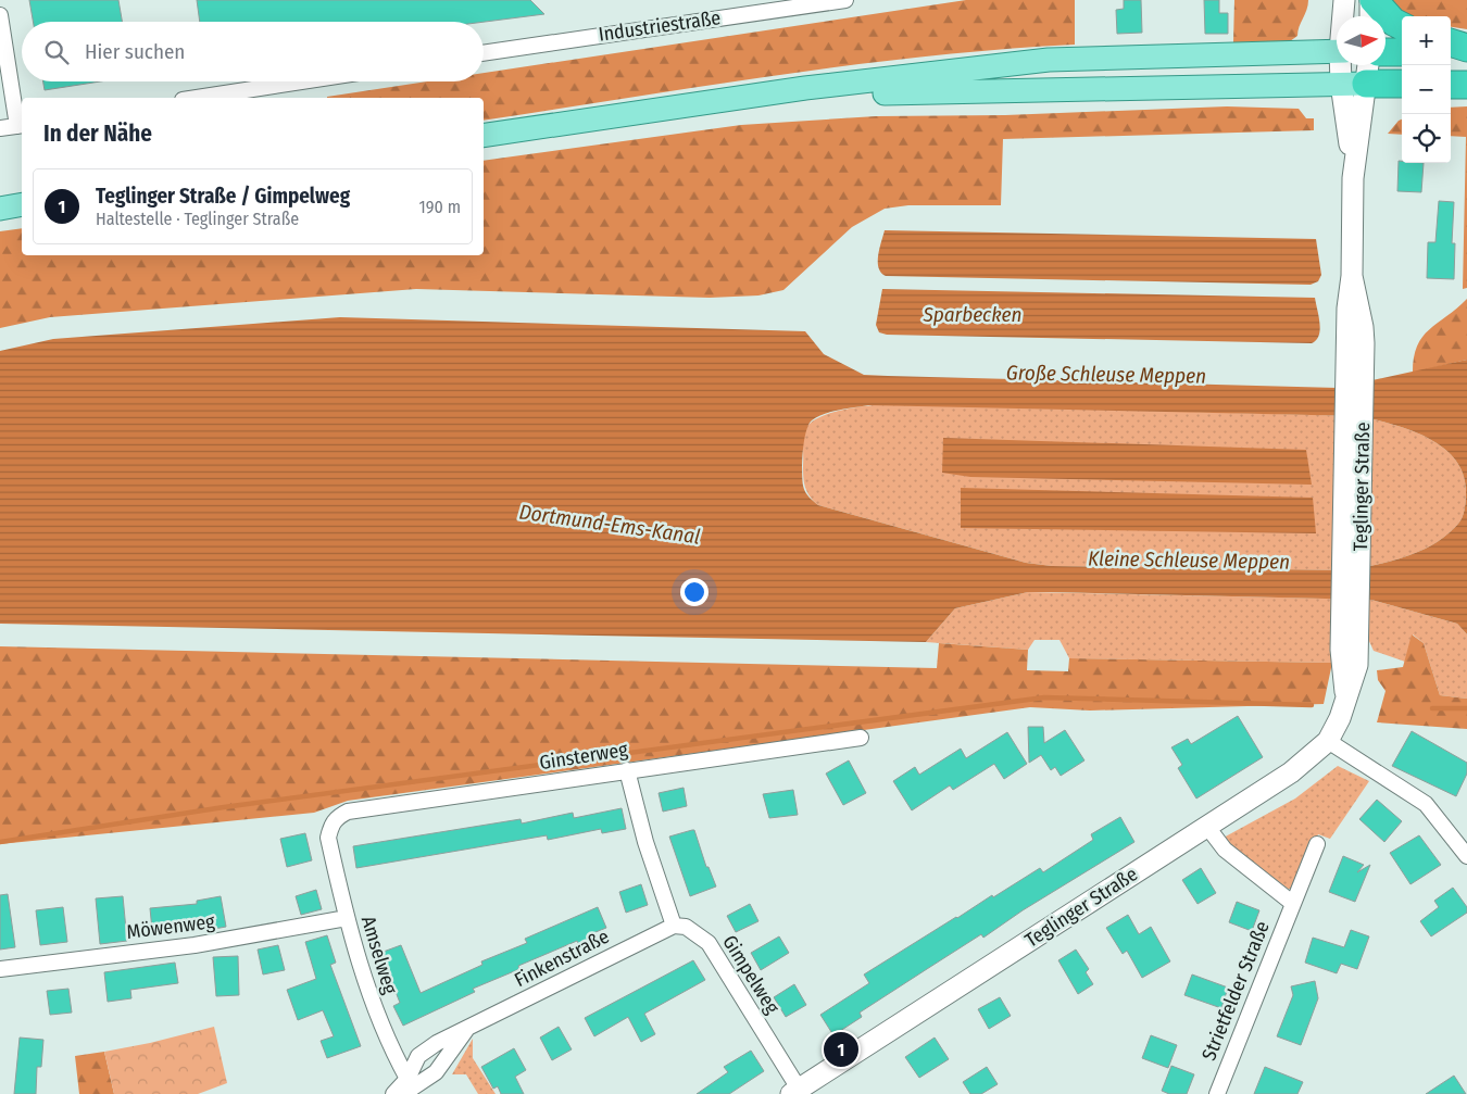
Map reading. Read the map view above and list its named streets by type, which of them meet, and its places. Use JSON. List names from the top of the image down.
{
  "streets": {
    "street": [
      "Industriestraße",
      "Teglinger Straße",
      "Ginsterweg",
      "Möwenweg",
      "Amselweg",
      "Finkenstraße",
      "Gimpelweg",
      "Strietfelder Straße"
    ]
  },
  "crossings": [
    ["Teglinger Straße", "Gimpelweg"],
    ["Ginsterweg", "Amselweg"],
    ["Möwenweg", "Amselweg"],
    ["Amselweg", "Finkenstraße"],
    ["Finkenstraße", "Gimpelweg"]
  ],
  "water": [
    "Sparbecken",
    "Große Schleuse Meppen",
    "Dortmund-Ems-Kanal",
    "Kleine Schleuse Meppen"
  ],
  "north": "right",
  "page": {
    "map_buttons": ["+", "−"],
    "search": "Hier suchen",
    "heading": "In der Nähe",
    "list": [
      {
        "mark": "1",
        "name": "Teglinger Straße / Gimpelweg",
        "note": "Haltestelle · Teglinger Straße",
        "value": "190 m"
      }
    ],
    "pins": "1"
  }
}
